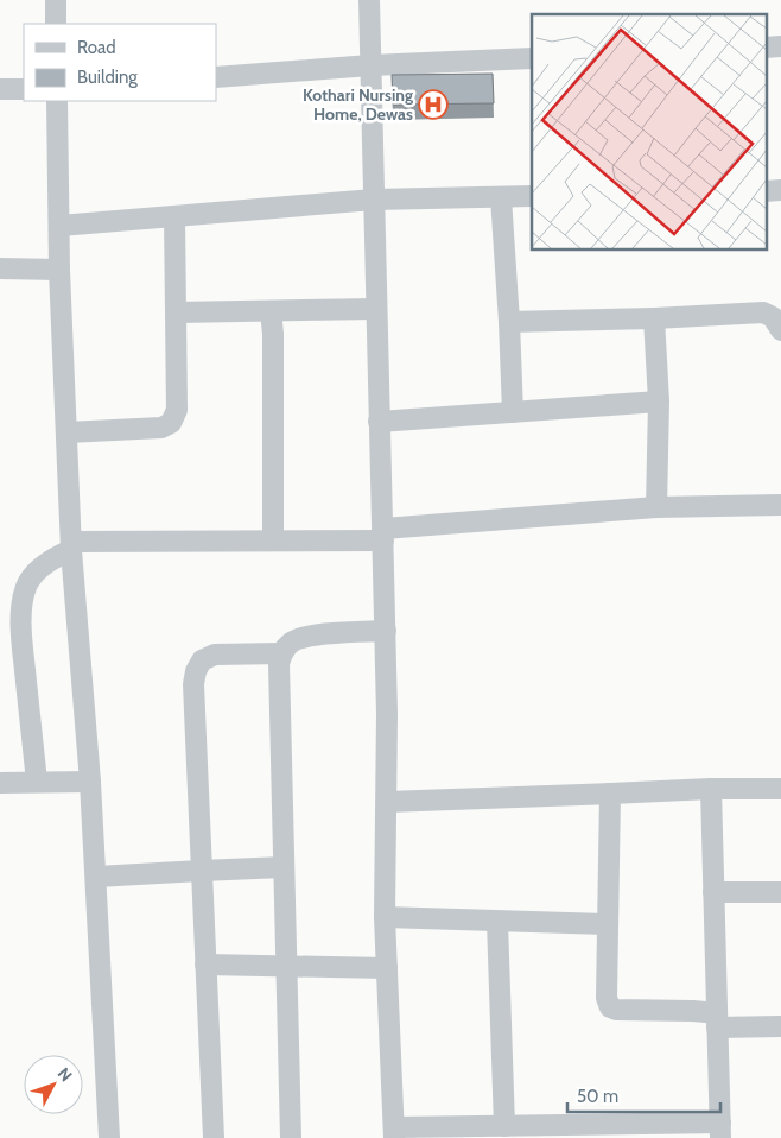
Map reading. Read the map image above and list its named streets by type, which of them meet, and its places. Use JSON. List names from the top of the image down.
{
  "places": {
    "hospital": ["Kothari Nursing Home, Dewas"]
  },
  "legend": ["Road", "Building"],
  "scale_bar": "50 m",
  "north": "top right"
}
